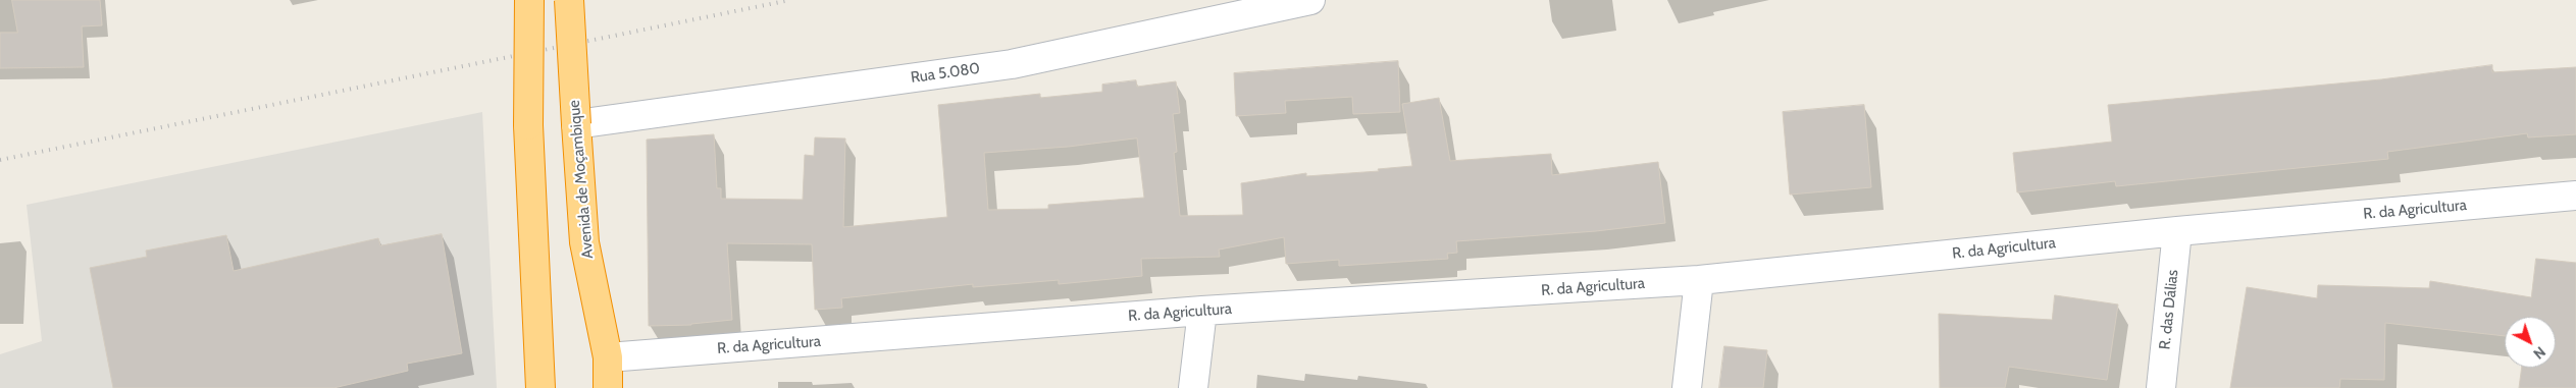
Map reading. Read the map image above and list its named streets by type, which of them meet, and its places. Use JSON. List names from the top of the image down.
{
  "streets": {
    "highway": ["Avenida de Moçambique"],
    "street": ["Rua 5.080", "R. da Agricultura", "R. das Dálias"]
  },
  "crossings": [
    ["Rua 5.080", "Avenida de Moçambique"],
    ["Avenida de Moçambique", "R. da Agricultura"],
    ["R. da Agricultura", "R. das Dálias"]
  ],
  "north": "bottom right"
}
